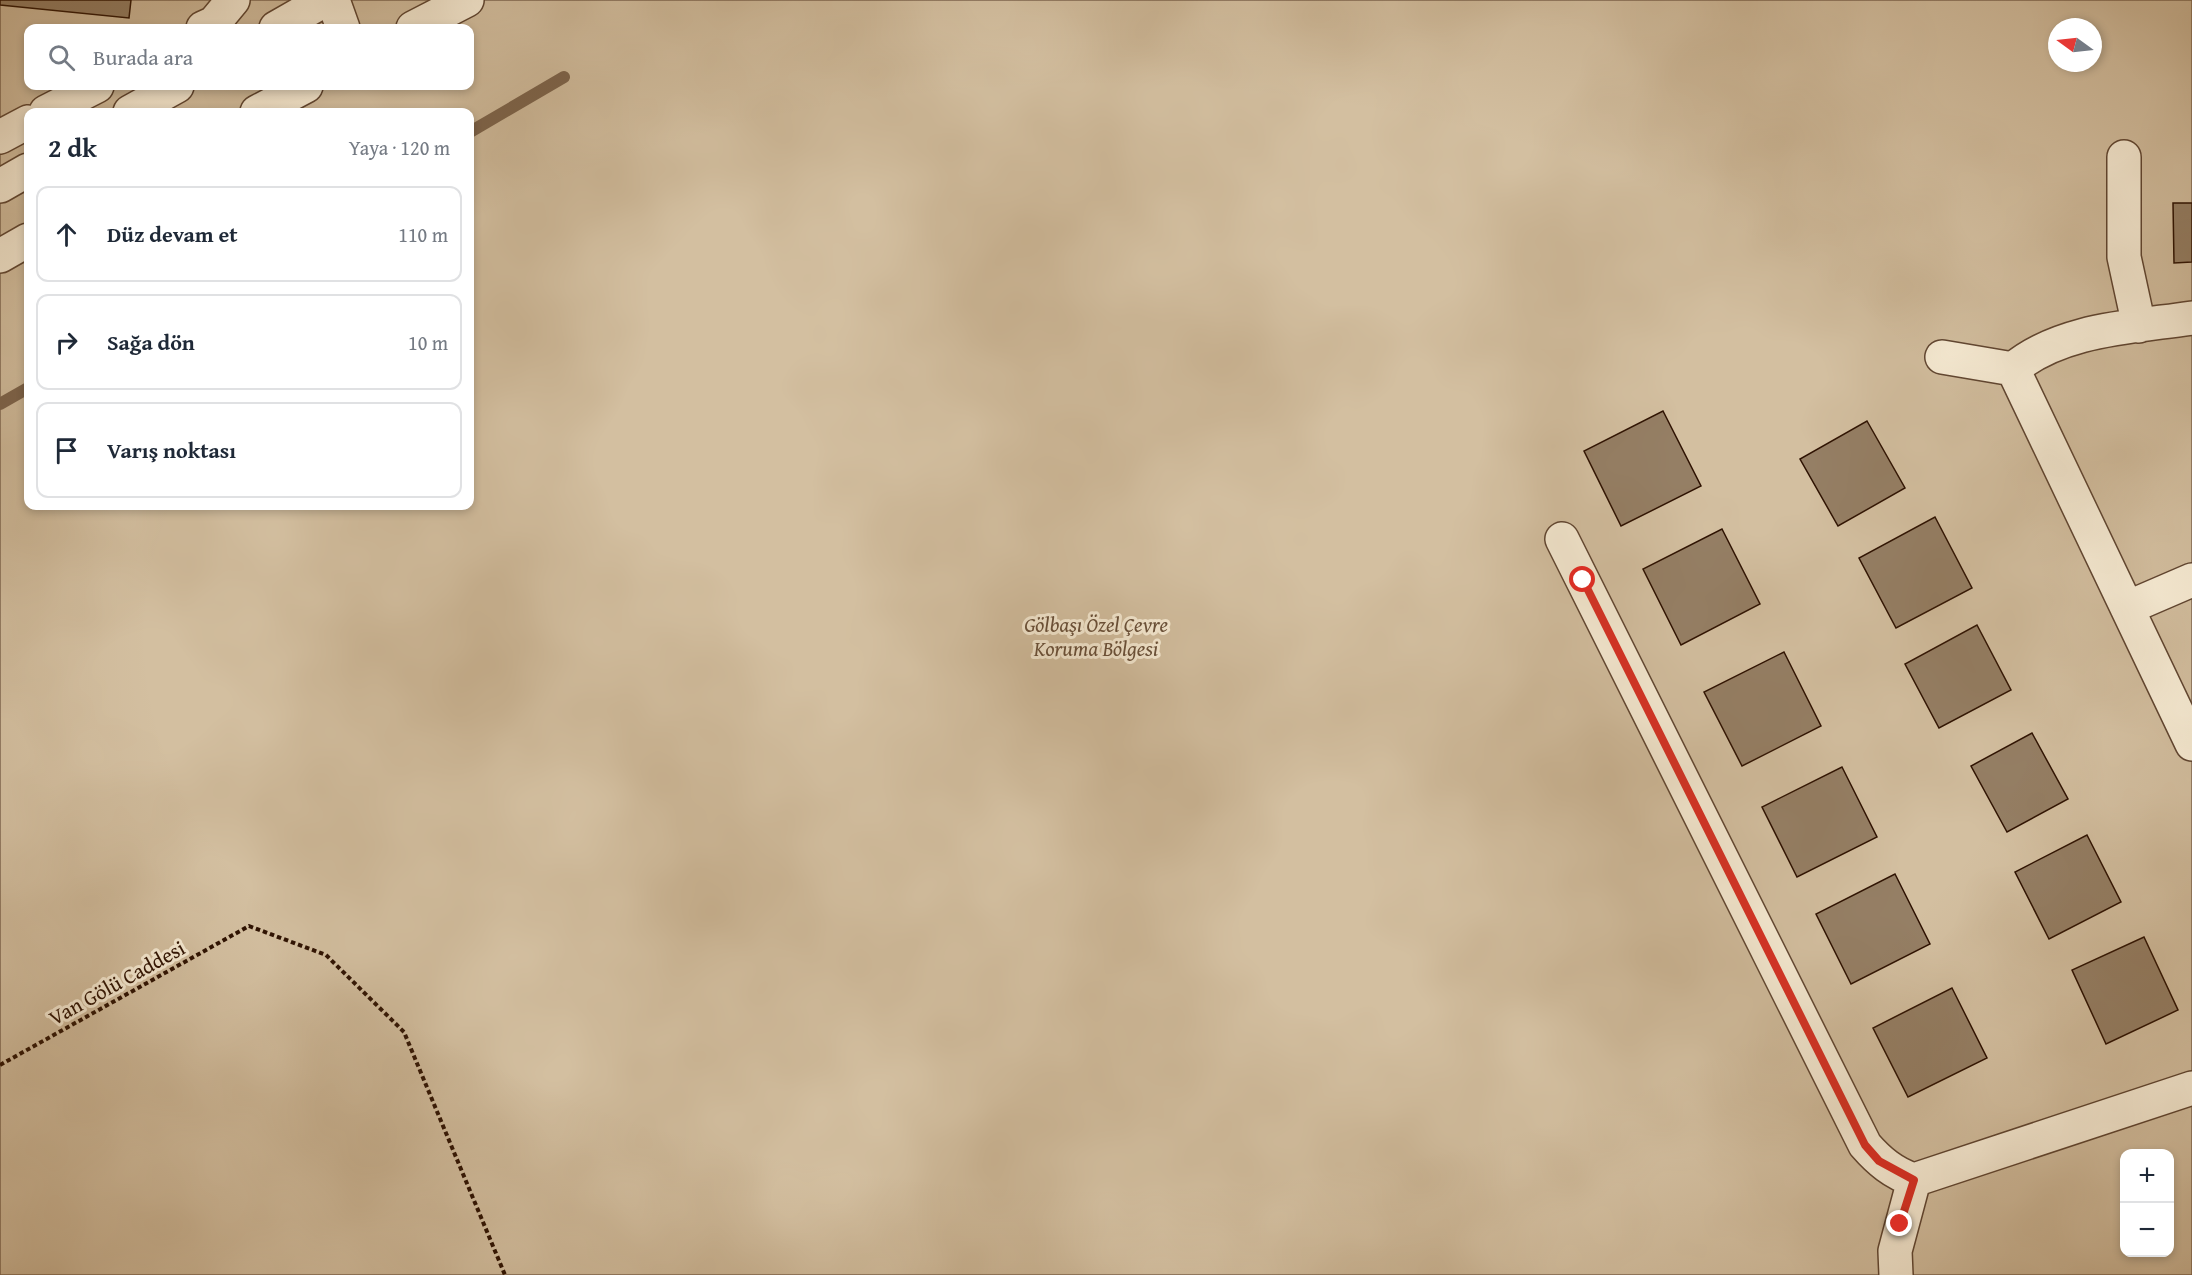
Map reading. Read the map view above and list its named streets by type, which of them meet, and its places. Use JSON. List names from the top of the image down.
{
  "streets": {
    "path": ["Van Gölü Caddesi"]
  },
  "parks": ["Gölbaşı Özel Çevre Koruma Bölgesi"],
  "north": "left",
  "page": {
    "search": "Burada ara",
    "heading": ["2 dk", "Yaya · 120 m"],
    "list": [
      ["Düz devam et", "110 m"],
      ["Sağa dön", "10 m"],
      "Varış noktası"
    ],
    "map_buttons": ["+", "−"]
  }
}
